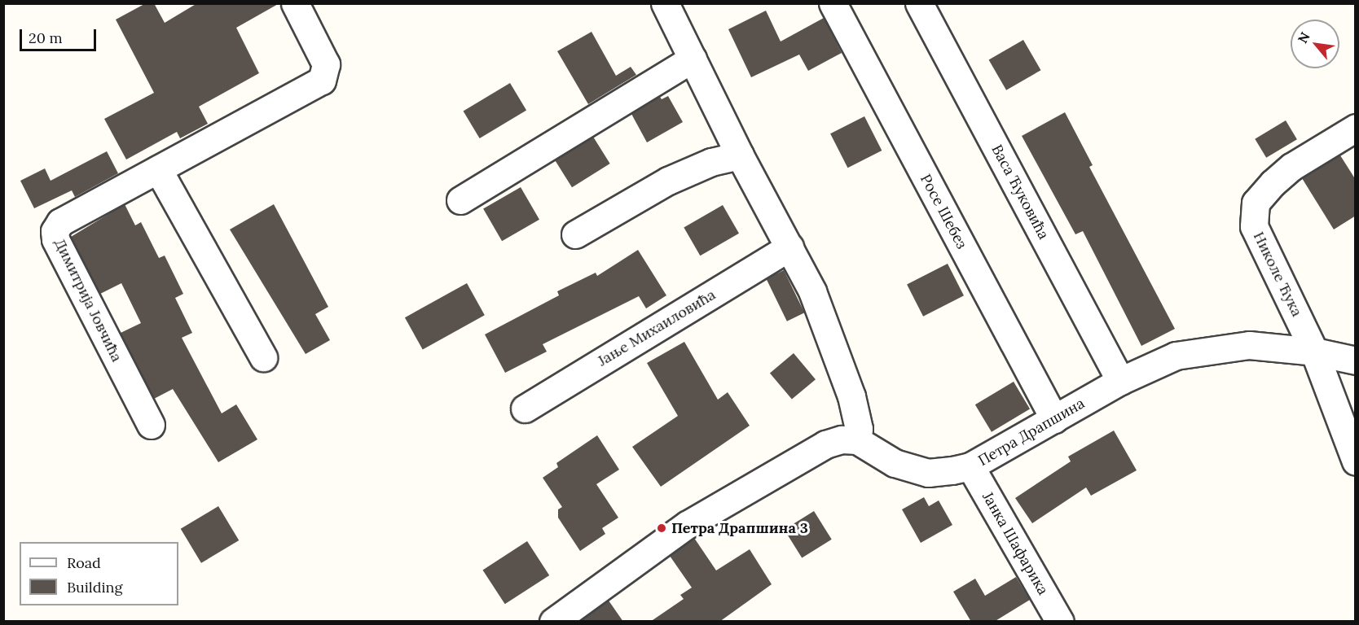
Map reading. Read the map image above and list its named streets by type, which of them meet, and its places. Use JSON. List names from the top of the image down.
{
  "streets": {
    "street": [
      "Васа Ћуковића",
      "Росе Шебез",
      "Николе Ћука",
      "Димитрија Јовчића",
      "Јање Михаиловића",
      "Петра Драпшина",
      "Јанка Шафарика"
    ]
  },
  "crossings": [
    ["Васа Ћуковића", "Петра Драпшина"],
    ["Росе Шебез", "Петра Драпшина"],
    ["Николе Ћука", "Петра Драпшина"],
    ["Петра Драпшина", "Јанка Шафарика"]
  ],
  "places": ["Петра Драпшина 3"],
  "legend": ["Road", "Building"],
  "scale_bar": "20 m",
  "north": "top left"
}
